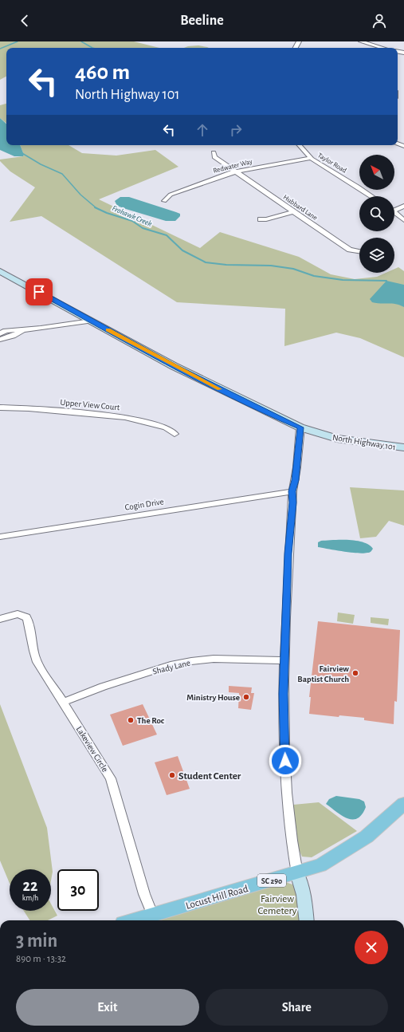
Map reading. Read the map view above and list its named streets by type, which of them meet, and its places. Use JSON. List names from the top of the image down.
{
  "streets": {
    "main road": ["North Highway 101", "SC 290", "Locust Hill Road"],
    "street": [
      "Taylor Road",
      "Redwater Way",
      "Hubbard Lane",
      "Upper View Court",
      "Cogin Drive",
      "Shady Lane",
      "Lakeview Circle"
    ]
  },
  "crossings": [
    ["Taylor Road", "Redwater Way"],
    ["Redwater Way", "Hubbard Lane"],
    ["Shady Lane", "Lakeview Circle"],
    ["Lakeview Circle", "Locust Hill Road"]
  ],
  "water": ["Frohawk Creek"],
  "parks": ["Fairview Cemetery"],
  "places": [
    "Fairview Baptist Church",
    "Ministry House",
    "The Roc",
    "Student Center"
  ],
  "north": "top left",
  "page": {
    "header": "Beeline",
    "turn": ["460 m", "North Highway 101"],
    "speed": "22 km/h",
    "limit": "30",
    "heading": ["3 min", "890 m · 13:32"],
    "buttons": ["Exit", "Share"]
  }
}
